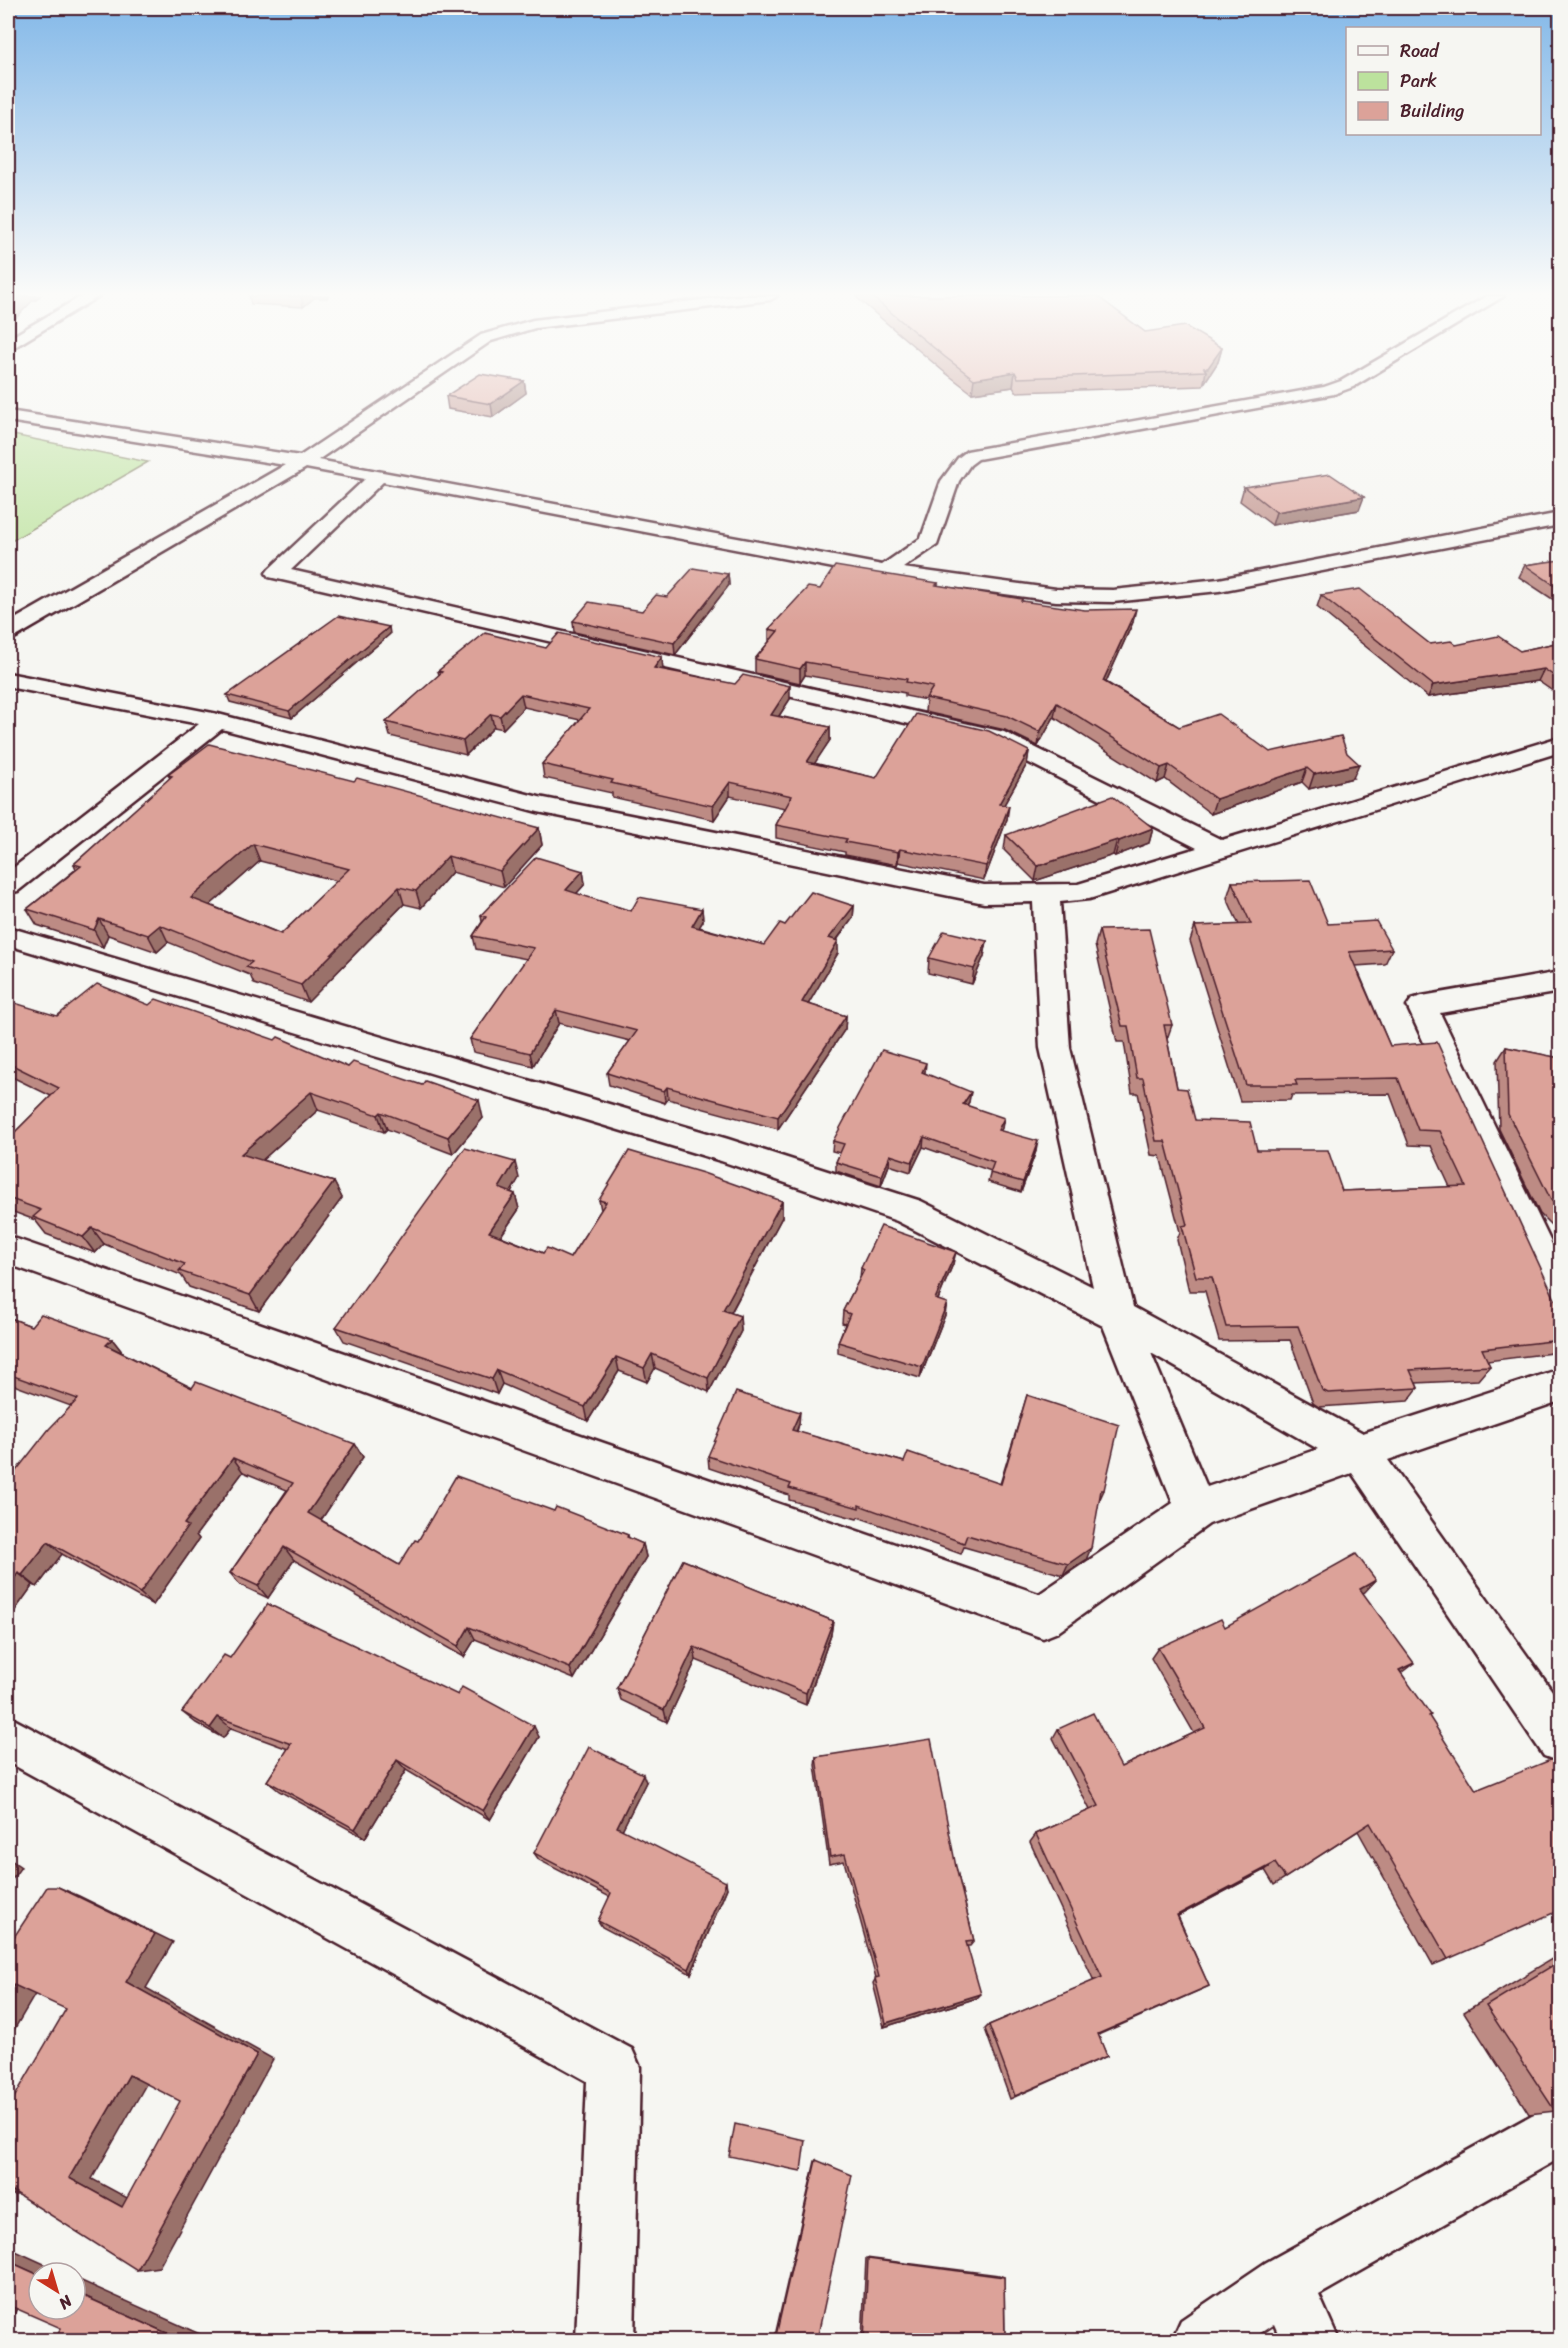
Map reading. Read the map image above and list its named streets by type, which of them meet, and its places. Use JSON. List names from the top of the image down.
{
  "legend": ["Road", "Park", "Building"],
  "north": "bottom right"
}
